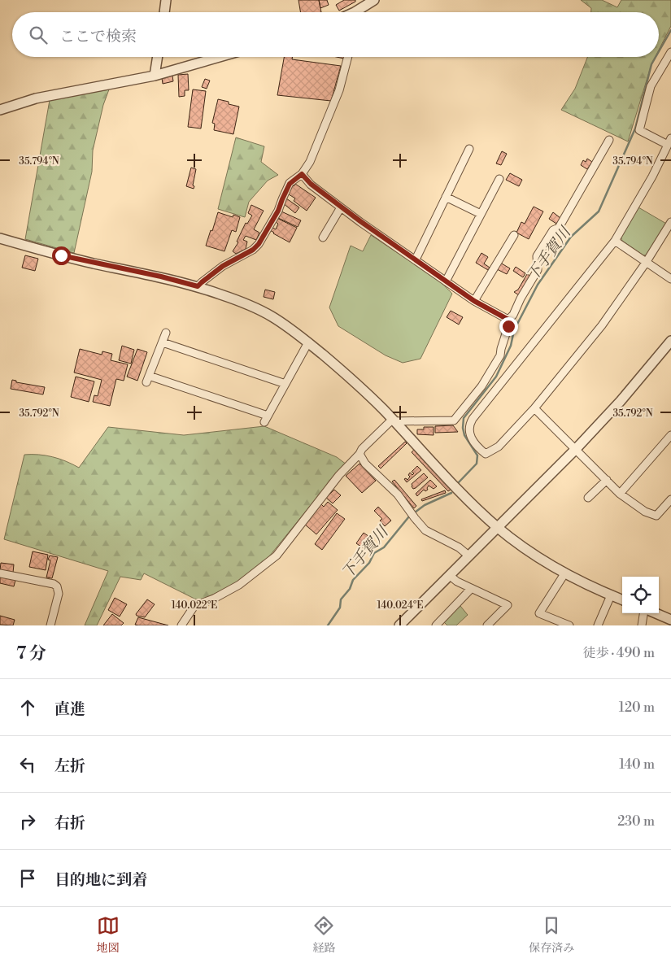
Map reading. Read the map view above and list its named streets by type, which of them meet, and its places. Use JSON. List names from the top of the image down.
{
  "water": ["下手賀川"],
  "page": {
    "search": "ここで検索",
    "heading": ["7 分", "徒歩 · 490 m"],
    "list": [
      ["直進", "120 m"],
      ["左折", "140 m"],
      ["右折", "230 m"],
      "目的地に到着"
    ],
    "nav": ["地図", "経路", "保存済み"]
  },
  "coordinates": [
    "35.794°N",
    "35.792°N",
    "140.022°E",
    "140.024°E"
  ]
}
